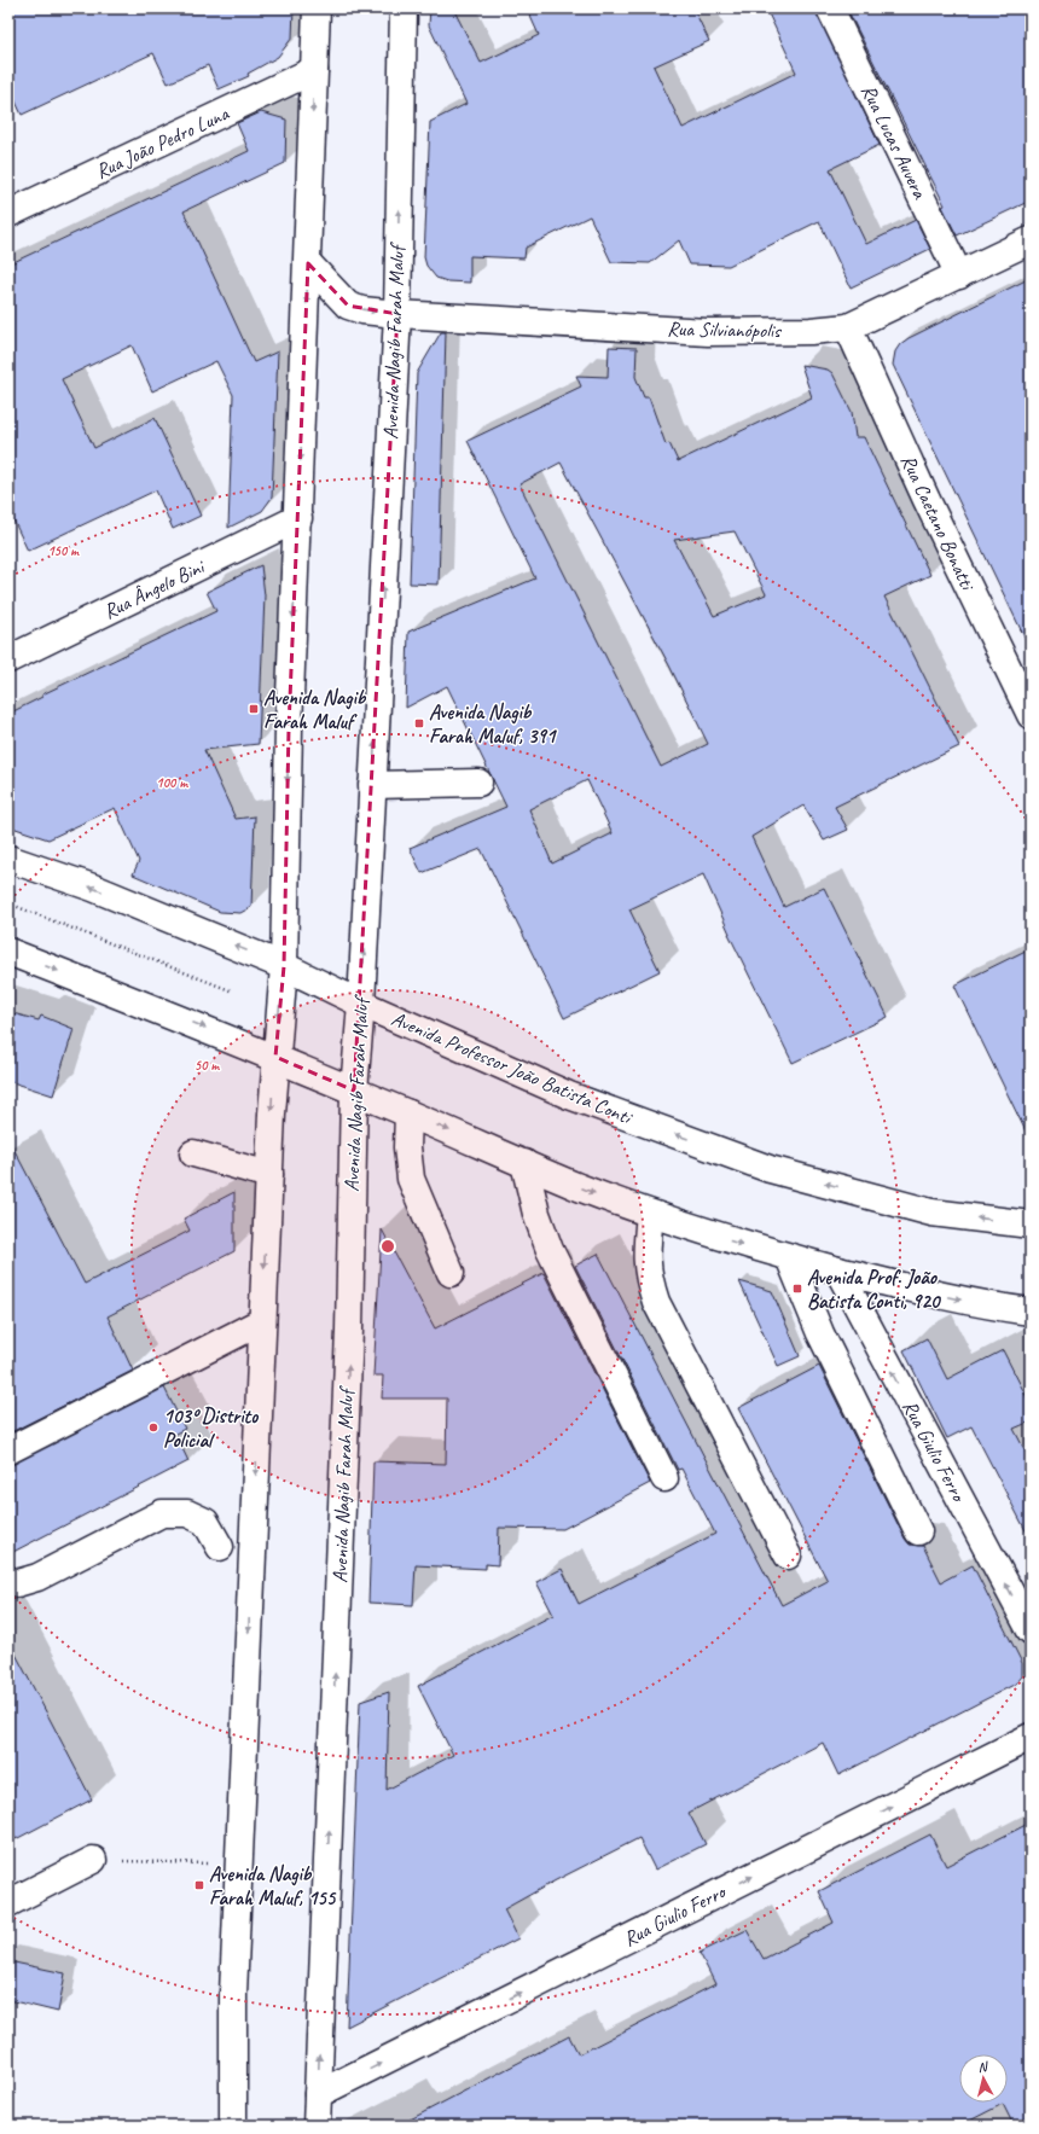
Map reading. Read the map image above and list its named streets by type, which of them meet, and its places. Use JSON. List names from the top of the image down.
{
  "streets": {
    "main road": [
      "Rua Lucas Auvera",
      "Rua João Pedro Luna",
      "Rua Silvianópolis",
      "Avenida Nagib Farah Maluf",
      "Rua Caetano Bonatti",
      "Rua Ângelo Bini",
      "Avenida Professor João Batista Conti",
      "Rua Giulio Ferro"
    ]
  },
  "crossings": [
    ["Rua Lucas Auvera", "Rua Silvianópolis"],
    ["Rua Silvianópolis", "Avenida Nagib Farah Maluf"],
    ["Rua Silvianópolis", "Rua Caetano Bonatti"],
    ["Avenida Nagib Farah Maluf", "Avenida Professor João Batista Conti"],
    ["Avenida Nagib Farah Maluf", "Rua Giulio Ferro"]
  ],
  "places": {
    "transit": [
      "Avenida Nagib Farah Maluf",
      "Avenida Nagib Farah Maluf, 391",
      "Avenida Prof. João Batista Conti, 920",
      "Avenida Nagib Farah Maluf, 155"
    ],
    "other": ["103º Distrito Policial"]
  },
  "north": "top",
  "rings": ["150 m", "100 m", "50 m"]
}
